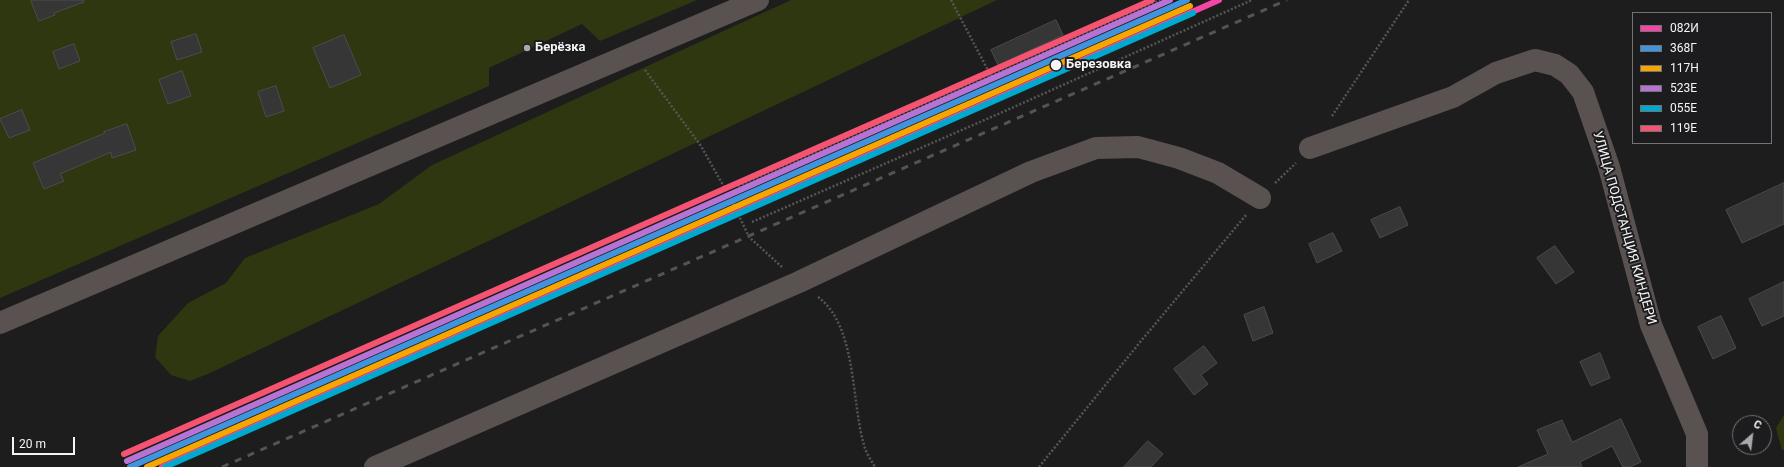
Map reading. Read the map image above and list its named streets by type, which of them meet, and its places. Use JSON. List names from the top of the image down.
{
  "streets": {
    "street": ["УЛИЦА ПОДСТАНЦИЯ КИНДЕРИ"]
  },
  "places": ["Берёзка", "Березовка"],
  "lines": [
    "transit line 082И",
    "transit line 368Г",
    "transit line 523Е",
    "transit line 119Е",
    "transit line 117Н",
    "transit line 055Е"
  ],
  "legend": [
    "082И",
    "368Г",
    "117Н",
    "523Е",
    "055Е",
    "119Е"
  ],
  "scale_bar": "20 m",
  "north": "top right"
}
